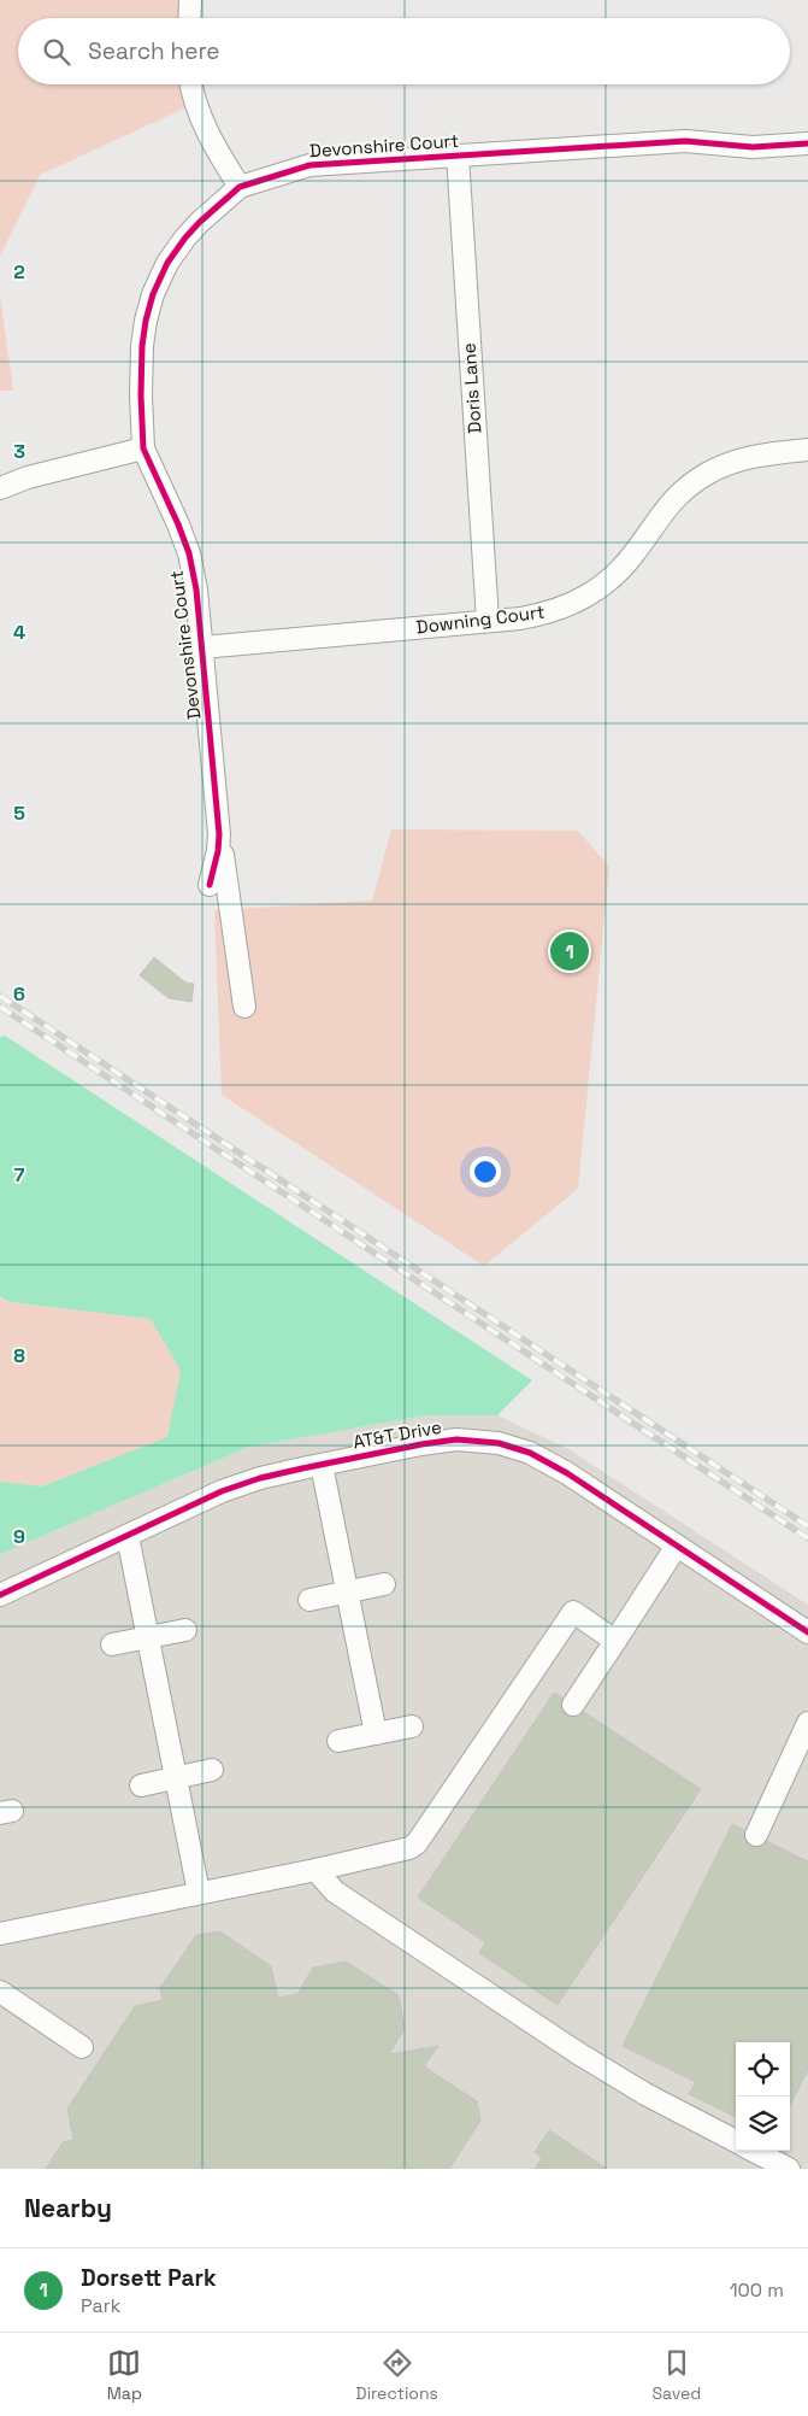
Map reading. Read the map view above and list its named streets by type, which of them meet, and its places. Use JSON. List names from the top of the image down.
{
  "streets": {
    "street": [
      "Devonshire Court",
      "Doris Lane",
      "Downing Court",
      "AT&T Drive"
    ]
  },
  "crossings": [
    ["Devonshire Court", "Doris Lane"],
    ["Devonshire Court", "Downing Court"],
    ["Doris Lane", "Downing Court"]
  ],
  "page": {
    "search": "Search here",
    "pins": "1",
    "heading": "Nearby",
    "list": [
      {
        "mark": "1",
        "name": "Dorsett Park",
        "note": "Park",
        "value": "100 m"
      }
    ],
    "nav": ["Map", "Directions", "Saved"]
  },
  "grid": {
    "rows": [
      "2",
      "3",
      "4",
      "5",
      "6",
      "7",
      "8",
      "9"
    ]
  }
}
